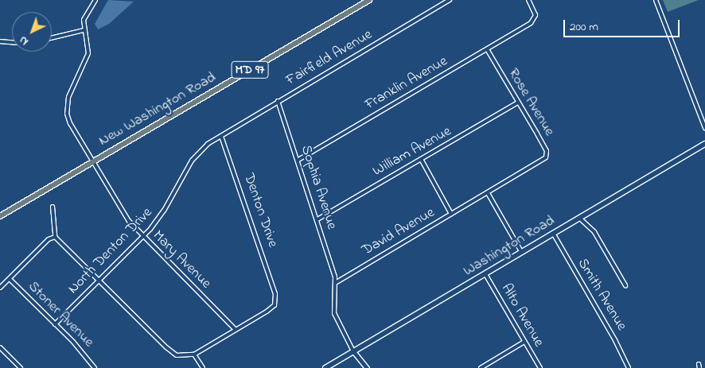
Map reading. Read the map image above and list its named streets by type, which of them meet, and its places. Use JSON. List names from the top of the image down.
{
  "streets": {
    "main road": ["MD 97", "New Washington Road", "Washington Road"],
    "street": [
      "Fairfield Avenue",
      "Franklin Avenue",
      "Rose Avenue",
      "William Avenue",
      "Sophia Avenue",
      "Denton Drive",
      "David Avenue",
      "North Denton Drive",
      "Mary Avenue",
      "Smith Avenue",
      "Stoner Avenue",
      "Alto Avenue"
    ]
  },
  "crossings": [
    ["Fairfield Avenue", "Sophia Avenue"],
    ["Fairfield Avenue", "Denton Drive"],
    ["Fairfield Avenue", "North Denton Drive"],
    ["Franklin Avenue", "Rose Avenue"],
    ["Franklin Avenue", "Sophia Avenue"],
    ["Rose Avenue", "William Avenue"],
    ["Rose Avenue", "David Avenue"],
    ["New Washington Road", "Mary Avenue"],
    ["William Avenue", "Sophia Avenue"],
    ["Sophia Avenue", "David Avenue"],
    ["Denton Drive", "North Denton Drive"],
    ["Denton Drive", "Mary Avenue"],
    ["Washington Road", "Smith Avenue"],
    ["Washington Road", "Alto Avenue"],
    ["North Denton Drive", "Mary Avenue"],
    ["North Denton Drive", "Stoner Avenue"]
  ],
  "scale_bar": "200 m",
  "north": "bottom left"
}
